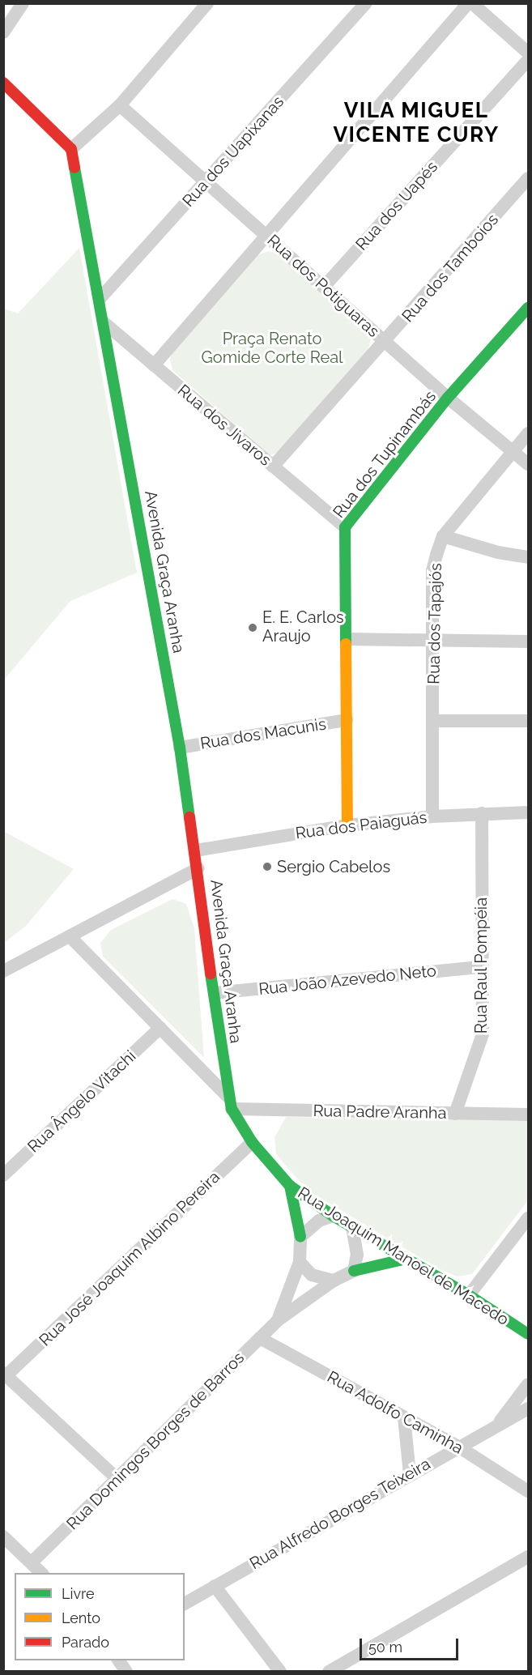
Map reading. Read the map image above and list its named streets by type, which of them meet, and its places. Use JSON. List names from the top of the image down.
{
  "streets": {
    "street": [
      "Rua dos Uapixanas",
      "Rua dos Uapés",
      "Rua dos Tamboios",
      "Rua dos Potiguaras",
      "Rua dos Jivaros",
      "Rua dos Tupinambás",
      "Avenida Graça Aranha",
      "Rua dos Tapajós",
      "Rua dos Macunis",
      "Rua dos Paiaguás",
      "Rua Raul Pompéia",
      "Rua João Azevedo Neto",
      "Rua Ângelo Vitachi",
      "Rua Padre Aranha",
      "Rua Joaquim Manoel de Macedo",
      "Rua José Joaquim Albino Pereira",
      "Rua Adolfo Caminha",
      "Rua Domingos Borges de Barros",
      "Rua Alfredo Borges Teixeira"
    ]
  },
  "crossings": [
    ["Rua dos Uapixanas", "Rua dos Potiguaras"],
    ["Rua dos Uapixanas", "Avenida Graça Aranha"],
    ["Rua dos Uapés", "Rua dos Potiguaras"],
    ["Rua dos Tamboios", "Rua dos Potiguaras"],
    ["Rua dos Tamboios", "Rua dos Jivaros"],
    ["Rua dos Potiguaras", "Rua dos Tupinambás"],
    ["Rua dos Potiguaras", "Rua dos Tapajós"],
    ["Rua dos Jivaros", "Rua dos Tupinambás"],
    ["Rua dos Jivaros", "Avenida Graça Aranha"],
    ["Rua dos Tupinambás", "Rua dos Macunis"],
    ["Rua dos Tupinambás", "Rua dos Paiaguás"],
    ["Avenida Graça Aranha", "Rua dos Macunis"],
    ["Avenida Graça Aranha", "Rua dos Paiaguás"],
    ["Avenida Graça Aranha", "Rua João Azevedo Neto"],
    ["Avenida Graça Aranha", "Rua Padre Aranha"],
    ["Avenida Graça Aranha", "Rua Joaquim Manoel de Macedo"],
    ["Rua dos Tapajós", "Rua dos Paiaguás"],
    ["Rua dos Paiaguás", "Rua Raul Pompéia"],
    ["Rua Raul Pompéia", "Rua João Azevedo Neto"],
    ["Rua Raul Pompéia", "Rua Padre Aranha"],
    ["Rua Ângelo Vitachi", "Rua Joaquim Manoel de Macedo"],
    ["Rua Padre Aranha", "Rua Joaquim Manoel de Macedo"],
    ["Rua Joaquim Manoel de Macedo", "Rua José Joaquim Albino Pereira"],
    ["Rua Joaquim Manoel de Macedo", "Rua Domingos Borges de Barros"],
    ["Rua Adolfo Caminha", "Rua Domingos Borges de Barros"],
    ["Rua Adolfo Caminha", "Rua Alfredo Borges Teixeira"]
  ],
  "districts": ["VILA MIGUEL VICENTE CURY"],
  "parks": ["Praça Renato Gomide Corte Real"],
  "places": ["E. E. Carlos Araujo", "Sergio Cabelos"],
  "legend": ["Livre", "Lento", "Parado"],
  "scale_bar": "50 m"
}
